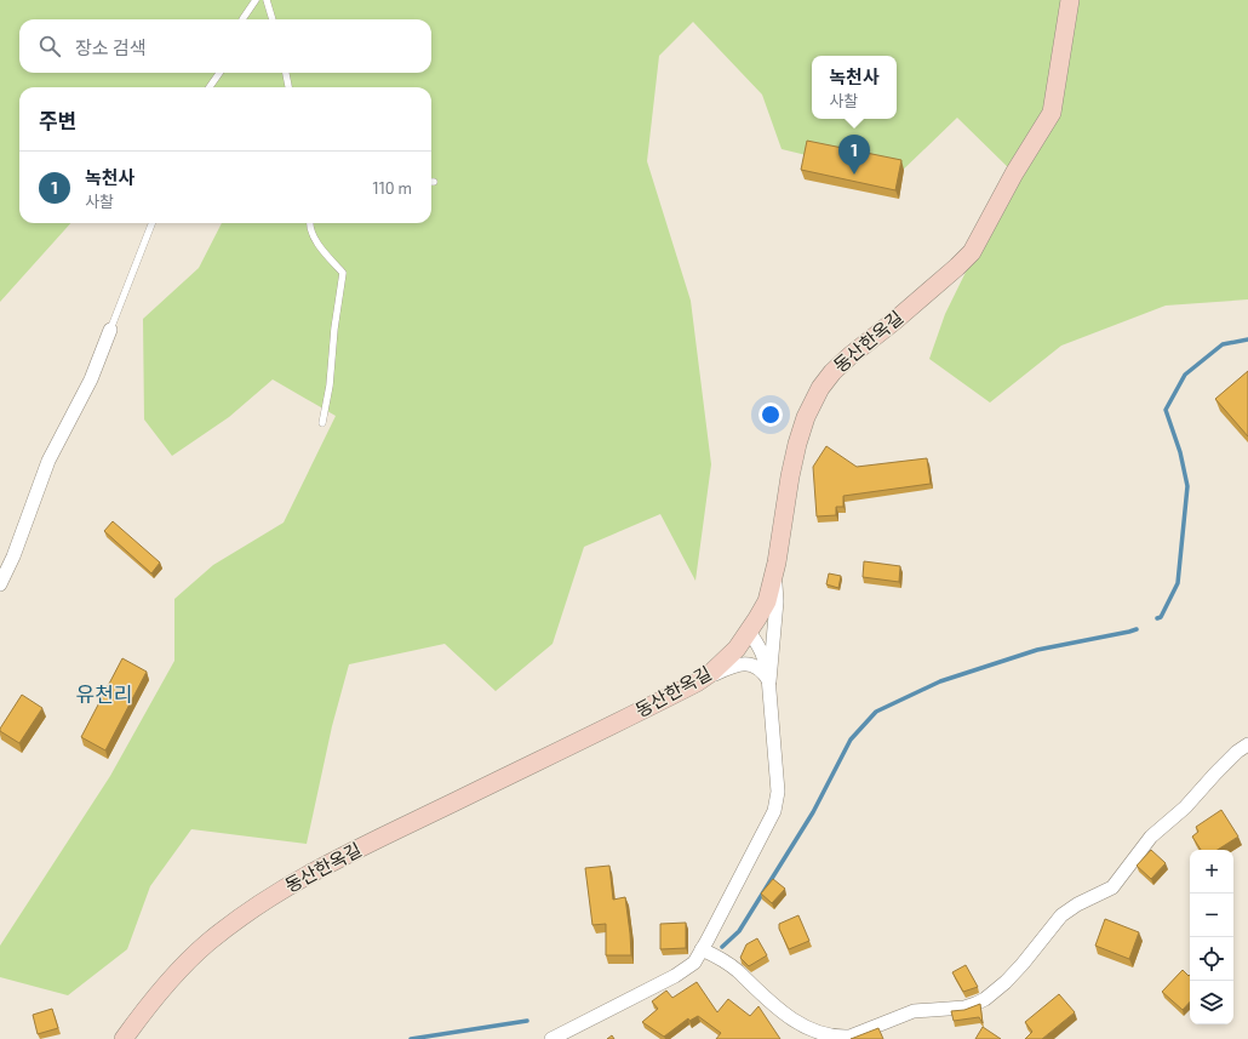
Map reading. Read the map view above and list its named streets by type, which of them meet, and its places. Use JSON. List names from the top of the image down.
{
  "streets": {
    "street": ["동산한옥길"]
  },
  "districts": ["유천리"],
  "page": {
    "search": "장소 검색",
    "popup": ["녹천사", "사찰"],
    "heading": "주변",
    "pins": "1",
    "list": [
      {
        "mark": "1",
        "name": "녹천사",
        "note": "사찰",
        "value": "110 m"
      }
    ],
    "map_buttons": ["+", "−"]
  }
}
